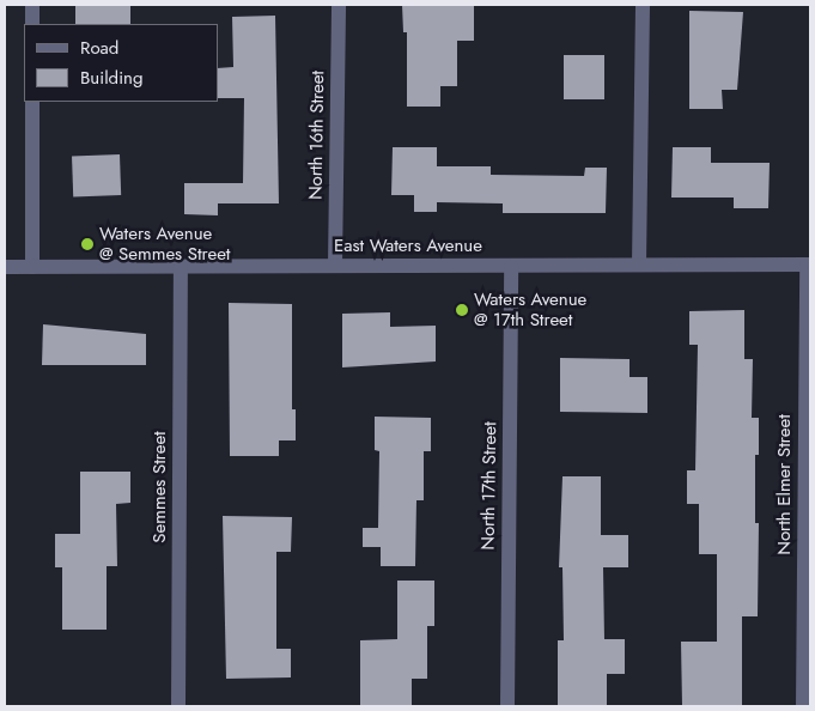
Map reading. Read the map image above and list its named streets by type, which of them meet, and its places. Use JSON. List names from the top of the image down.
{
  "streets": {
    "street": [
      "North 16th Street",
      "East Waters Avenue",
      "North Elmer Street",
      "North 17th Street",
      "Semmes Street"
    ]
  },
  "crossings": [
    ["North 16th Street", "East Waters Avenue"],
    ["East Waters Avenue", "North Elmer Street"],
    ["East Waters Avenue", "North 17th Street"],
    ["East Waters Avenue", "Semmes Street"]
  ],
  "places": ["Waters Avenue @ Semmes Street", "Waters Avenue @ 17th Street"],
  "legend": ["Road", "Building"]
}
